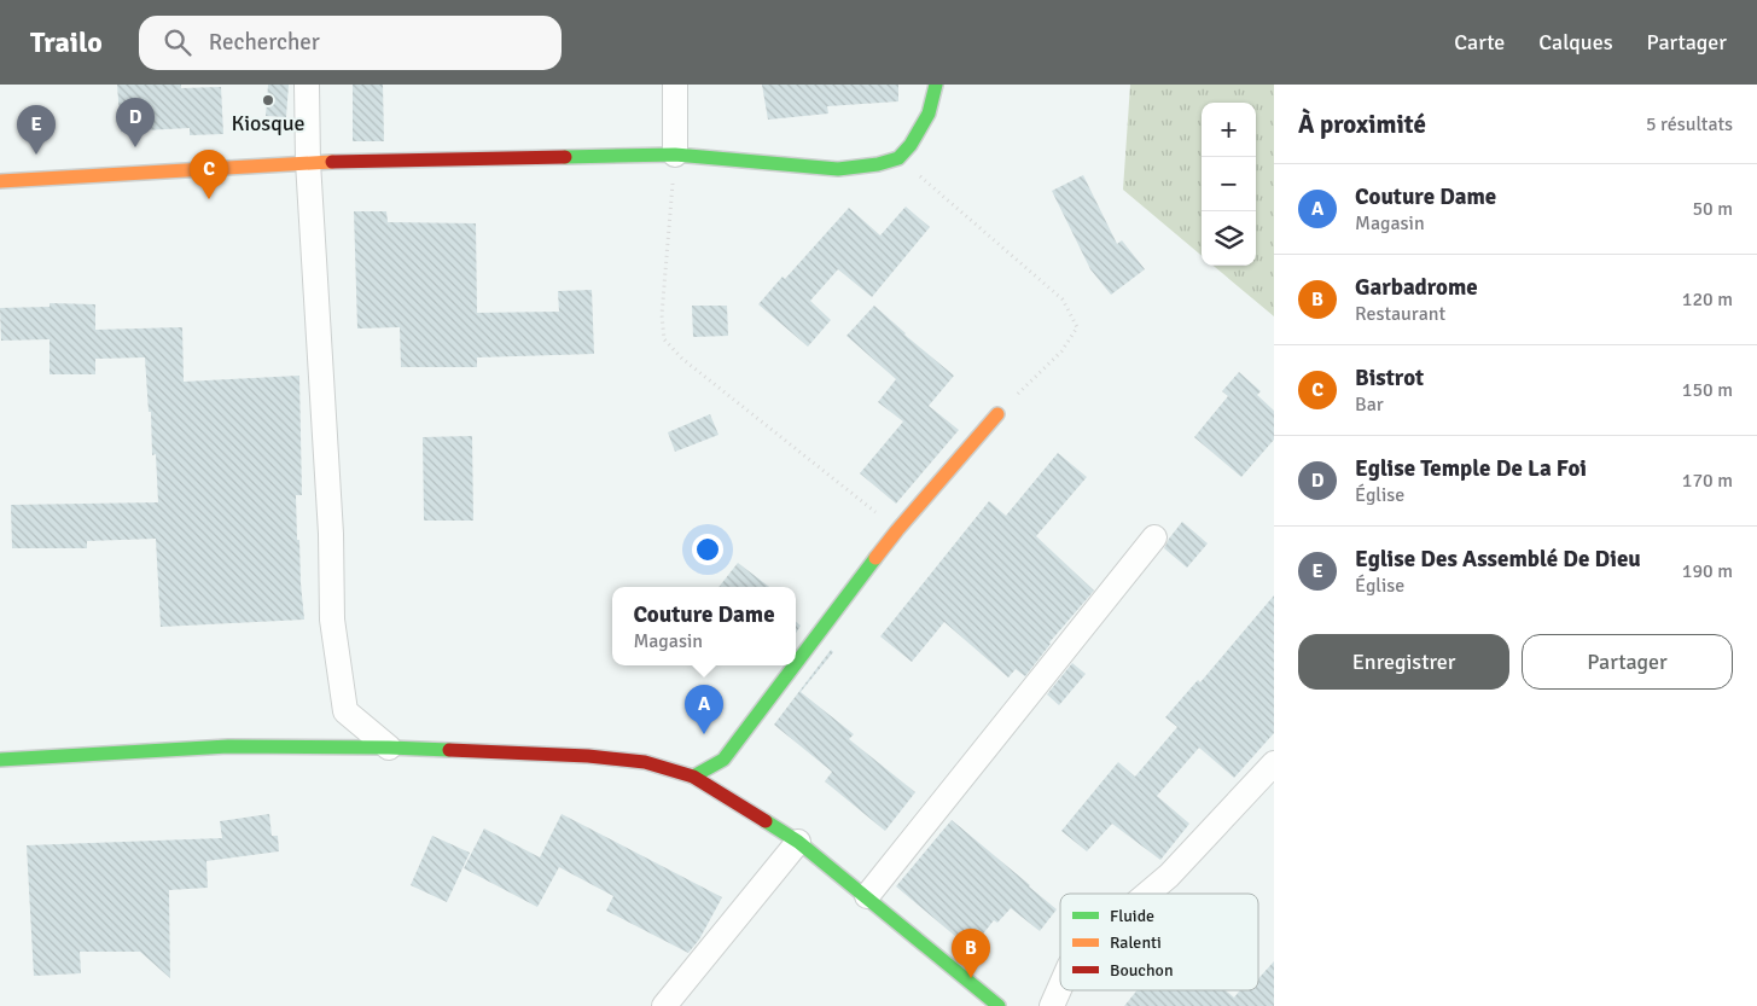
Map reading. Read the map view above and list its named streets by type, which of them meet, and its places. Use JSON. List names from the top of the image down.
{
  "places": ["Kiosque"],
  "legend": ["Fluide", "Ralenti", "Bouchon"],
  "page": {
    "header": "Trailo",
    "search": "Rechercher",
    "nav": ["Carte", "Calques", "Partager"],
    "heading": ["À proximité", "5 résultats"],
    "pins": [
      "D",
      "E",
      "C",
      "A",
      "B"
    ],
    "map_buttons": ["+", "−"],
    "list": [
      {
        "mark": "A",
        "name": "Couture Dame",
        "note": "Magasin",
        "value": "50 m"
      },
      {
        "mark": "B",
        "name": "Garbadrome",
        "note": "Restaurant",
        "value": "120 m"
      },
      {
        "mark": "C",
        "name": "Bistrot",
        "note": "Bar",
        "value": "150 m"
      },
      {
        "mark": "D",
        "name": "Eglise Temple De La Foi",
        "note": "Église",
        "value": "170 m"
      },
      {
        "mark": "E",
        "name": "Eglise Des Assemblé De Dieu",
        "note": "Église",
        "value": "190 m"
      }
    ],
    "popup": ["Couture Dame", "Magasin"],
    "buttons": ["Enregistrer", "Partager"]
  }
}
